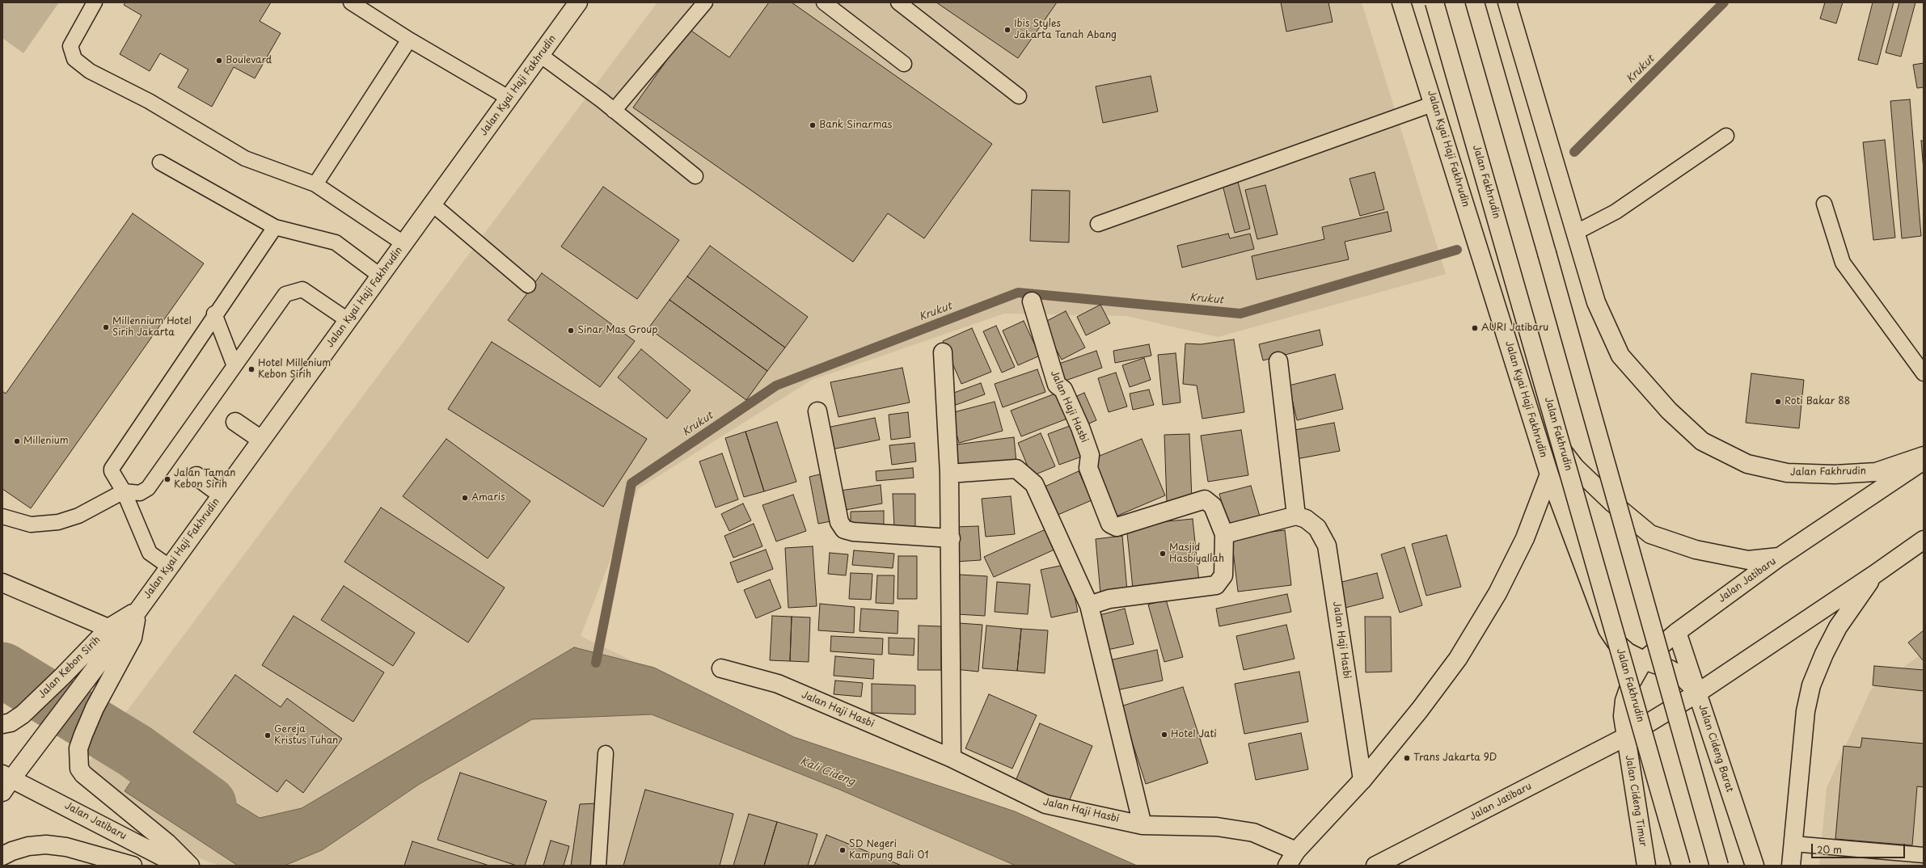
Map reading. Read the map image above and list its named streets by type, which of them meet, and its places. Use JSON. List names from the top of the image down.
{
  "streets": {
    "main road": [
      "Jalan Kyai Haji Fakhrudin",
      "Jalan Fakhrudin",
      "Jalan Haji Hasbi",
      "Jalan Jatibaru",
      "Jalan Kebon Sirih",
      "Jalan Cideng Barat",
      "Jalan Cideng Timur"
    ]
  },
  "crossings": [
    ["Jalan Kyai Haji Fakhrudin", "Jalan Jatibaru"],
    ["Jalan Kyai Haji Fakhrudin", "Jalan Kebon Sirih"],
    ["Jalan Kyai Haji Fakhrudin", "Jalan Cideng Barat"],
    ["Jalan Jatibaru", "Jalan Cideng Barat"],
    ["Jalan Jatibaru", "Jalan Cideng Timur"]
  ],
  "water": ["Krukut", "Kali Cideng"],
  "places": [
    "Ibis Styles Jakarta Tanah Abang",
    "Boulevard",
    "Bank Sinarmas",
    "Millennium Hotel Sirih Jakarta",
    "AURI Jatibaru",
    "Sinar Mas Group",
    "Hotel Millenium Kebon Sirih",
    "Roti Bakar 88",
    "Millenium",
    "Jalan Taman Kebon Sirih",
    "Amaris",
    "Masjid Hasbiyallah",
    "Hotel Jati",
    "Gereja Kristus Tuhan",
    "Trans Jakarta 9D",
    "SD Negeri Kampung Bali 01"
  ],
  "scale_bar": "20 m"
}
